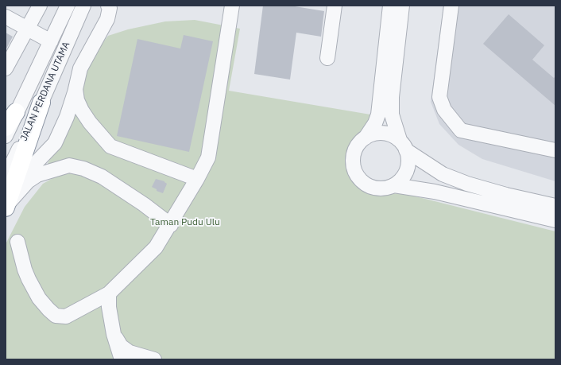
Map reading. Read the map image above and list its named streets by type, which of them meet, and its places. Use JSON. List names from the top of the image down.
{
  "streets": {
    "street": ["JALAN PERDANA UTAMA"]
  },
  "parks": ["Taman Pudu Ulu"]
}
